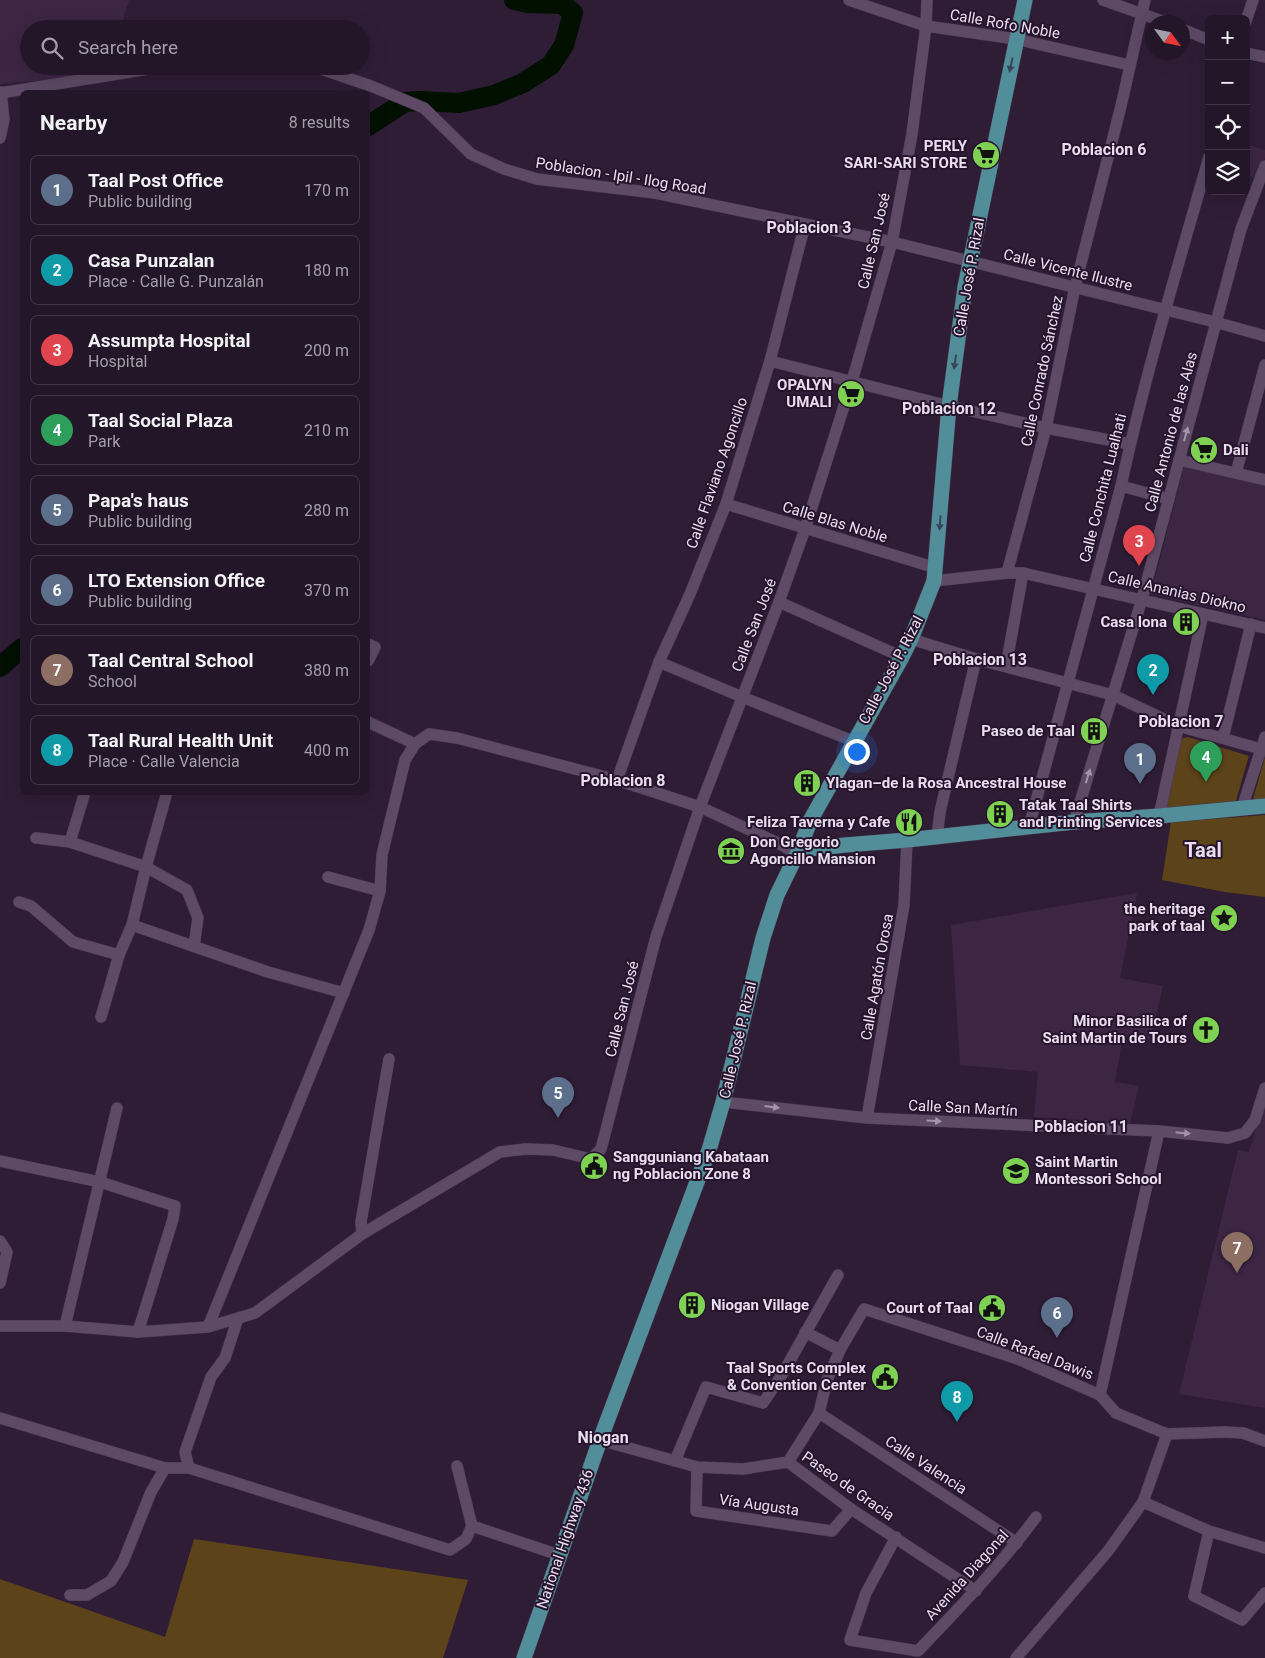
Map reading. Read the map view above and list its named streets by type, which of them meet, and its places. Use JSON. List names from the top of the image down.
{
  "streets": {
    "main road": ["Calle José P. Rizal", "National Highway 436"],
    "street": [
      "Calle Rofo Noble",
      "Poblacion - Ipil - Ilog Road",
      "Calle San José",
      "Calle Vicente Ilustre",
      "Calle Conrado Sánchez",
      "Calle Antonio de las Alas",
      "Calle Flaviano Agoncillo",
      "Calle Conchita Lualhati",
      "Calle Blas Noble",
      "Calle Ananias Diokno",
      "Calle Agatón Orosa",
      "Calle San Martín",
      "Calle Rafael Dawis",
      "Calle Valencia",
      "Paseo de Gracia",
      "Vía Augusta",
      "Avenida Diagonal"
    ]
  },
  "crossings": [
    ["Calle Rofo Noble", "Calle San José"],
    ["Calle Rofo Noble", "Calle José P. Rizal"],
    ["Calle Rofo Noble", "Calle Conrado Sánchez"],
    ["Poblacion - Ipil - Ilog Road", "Calle Vicente Ilustre"],
    ["Poblacion - Ipil - Ilog Road", "Calle Flaviano Agoncillo"],
    ["Calle San José", "Calle Vicente Ilustre"],
    ["Calle San José", "Calle Blas Noble"],
    ["Calle Vicente Ilustre", "Calle José P. Rizal"],
    ["Calle Vicente Ilustre", "Calle Conrado Sánchez"],
    ["Calle Vicente Ilustre", "Calle Antonio de las Alas"],
    ["Calle Vicente Ilustre", "Calle Flaviano Agoncillo"],
    ["Calle Vicente Ilustre", "Calle Conchita Lualhati"],
    ["Calle José P. Rizal", "Calle Blas Noble"],
    ["Calle José P. Rizal", "Calle Ananias Diokno"],
    ["Calle José P. Rizal", "Calle San Martín"],
    ["Calle José P. Rizal", "National Highway 436"],
    ["Calle Conrado Sánchez", "Calle Ananias Diokno"],
    ["Calle Antonio de las Alas", "Calle Ananias Diokno"],
    ["Calle Flaviano Agoncillo", "Calle Blas Noble"],
    ["Calle Conchita Lualhati", "Calle Ananias Diokno"],
    ["Calle Blas Noble", "Calle Ananias Diokno"],
    ["Calle Agatón Orosa", "Calle San Martín"],
    ["Calle San Martín", "Calle Rafael Dawis"],
    ["Calle Rafael Dawis", "Calle Valencia"],
    ["Calle Rafael Dawis", "Paseo de Gracia"],
    ["Calle Valencia", "Avenida Diagonal"],
    ["Paseo de Gracia", "Vía Augusta"],
    ["Paseo de Gracia", "National Highway 436"],
    ["Paseo de Gracia", "Avenida Diagonal"]
  ],
  "one_way": ["Calle José P. Rizal", "Calle San Martín"],
  "districts": [
    "Poblacion 6",
    "Poblacion 3",
    "Poblacion 12",
    "Poblacion 13",
    "Poblacion 7",
    "Poblacion 8",
    "Taal",
    "Poblacion 11",
    "Niogan"
  ],
  "places": {
    "supermarket": ["PERLY SARI-SARI STORE", "OPALYN UMALI", "Dali"],
    "building": [
      "Casa Iona",
      "Paseo de Taal",
      "Ylagan–de la Rosa Ancestral House",
      "Tatak Taal Shirts and Printing Services",
      "Niogan Village"
    ],
    "restaurant": ["Feliza Taverna y Cafe"],
    "museum": ["Don Gregorio Agoncillo Mansion"],
    "place": ["the heritage park of taal"],
    "church": ["Minor Basilica of Saint Martin de Tours"],
    "public building": ["Sangguniang Kabataan ng Poblacion Zone 8", "Court of Taal", "Taal Sports Complex & Convention Center"],
    "school or university": ["Saint Martin Montessori School"]
  },
  "north": "bottom right",
  "page": {
    "map_buttons": ["+", "−"],
    "search": "Search here",
    "heading": ["Nearby", "8 results"],
    "list": [
      {
        "mark": "1",
        "name": "Taal Post Office",
        "note": "Public building",
        "value": "170 m"
      },
      {
        "mark": "2",
        "name": "Casa Punzalan",
        "note": "Place · Calle G. Punzalán",
        "value": "180 m"
      },
      {
        "mark": "3",
        "name": "Assumpta Hospital",
        "note": "Hospital",
        "value": "200 m"
      },
      {
        "mark": "4",
        "name": "Taal Social Plaza",
        "note": "Park",
        "value": "210 m"
      },
      {
        "mark": "5",
        "name": "Papa's haus",
        "note": "Public building",
        "value": "280 m"
      },
      {
        "mark": "6",
        "name": "LTO Extension Office",
        "note": "Public building",
        "value": "370 m"
      },
      {
        "mark": "7",
        "name": "Taal Central School",
        "note": "School",
        "value": "380 m"
      },
      {
        "mark": "8",
        "name": "Taal Rural Health Unit",
        "note": "Place · Calle Valencia",
        "value": "400 m"
      }
    ],
    "pins": [
      "3",
      "2",
      "4",
      "1",
      "5",
      "7",
      "6",
      "8"
    ]
  }
}
